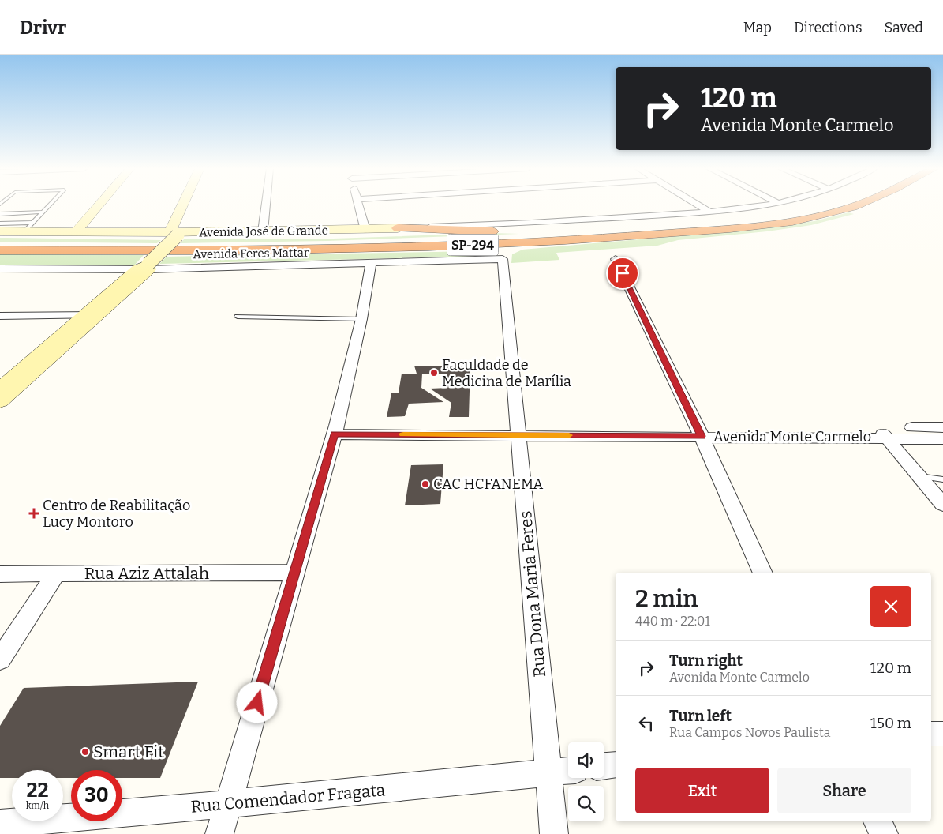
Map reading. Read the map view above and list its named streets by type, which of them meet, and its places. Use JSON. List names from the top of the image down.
{
  "streets": {
    "highway": ["SP-294"],
    "main road": ["Avenida José de Grande"],
    "street": [
      "Avenida Feres Mattar",
      "Avenida Monte Carmelo",
      "Rua Aziz Attalah",
      "Rua Dona Maria Feres",
      "Rua Comendador Fragata"
    ]
  },
  "crossings": [
    ["Avenida Feres Mattar", "Rua Dona Maria Feres"],
    ["Avenida Monte Carmelo", "Rua Dona Maria Feres"],
    ["Rua Dona Maria Feres", "Rua Comendador Fragata"]
  ],
  "places": {
    "other": ["Faculdade de Medicina de Marília", "CAC HCFANEMA", "Smart Fit"],
    "health": ["Centro de Reabilitação Lucy Montoro"]
  },
  "page": {
    "header": "Drivr",
    "nav": ["Map", "Directions", "Saved"],
    "turn": ["120 m", "Avenida Monte Carmelo"],
    "heading": ["2 min", "440 m · 22:01"],
    "list": [
      {
        "name": "Turn right",
        "note": "Avenida Monte Carmelo",
        "value": "120 m"
      },
      {
        "name": "Turn left",
        "note": "Rua Campos Novos Paulista",
        "value": "150 m"
      }
    ],
    "buttons": ["Exit", "Share"],
    "speed": "22 km/h",
    "limit": "30"
  }
}
